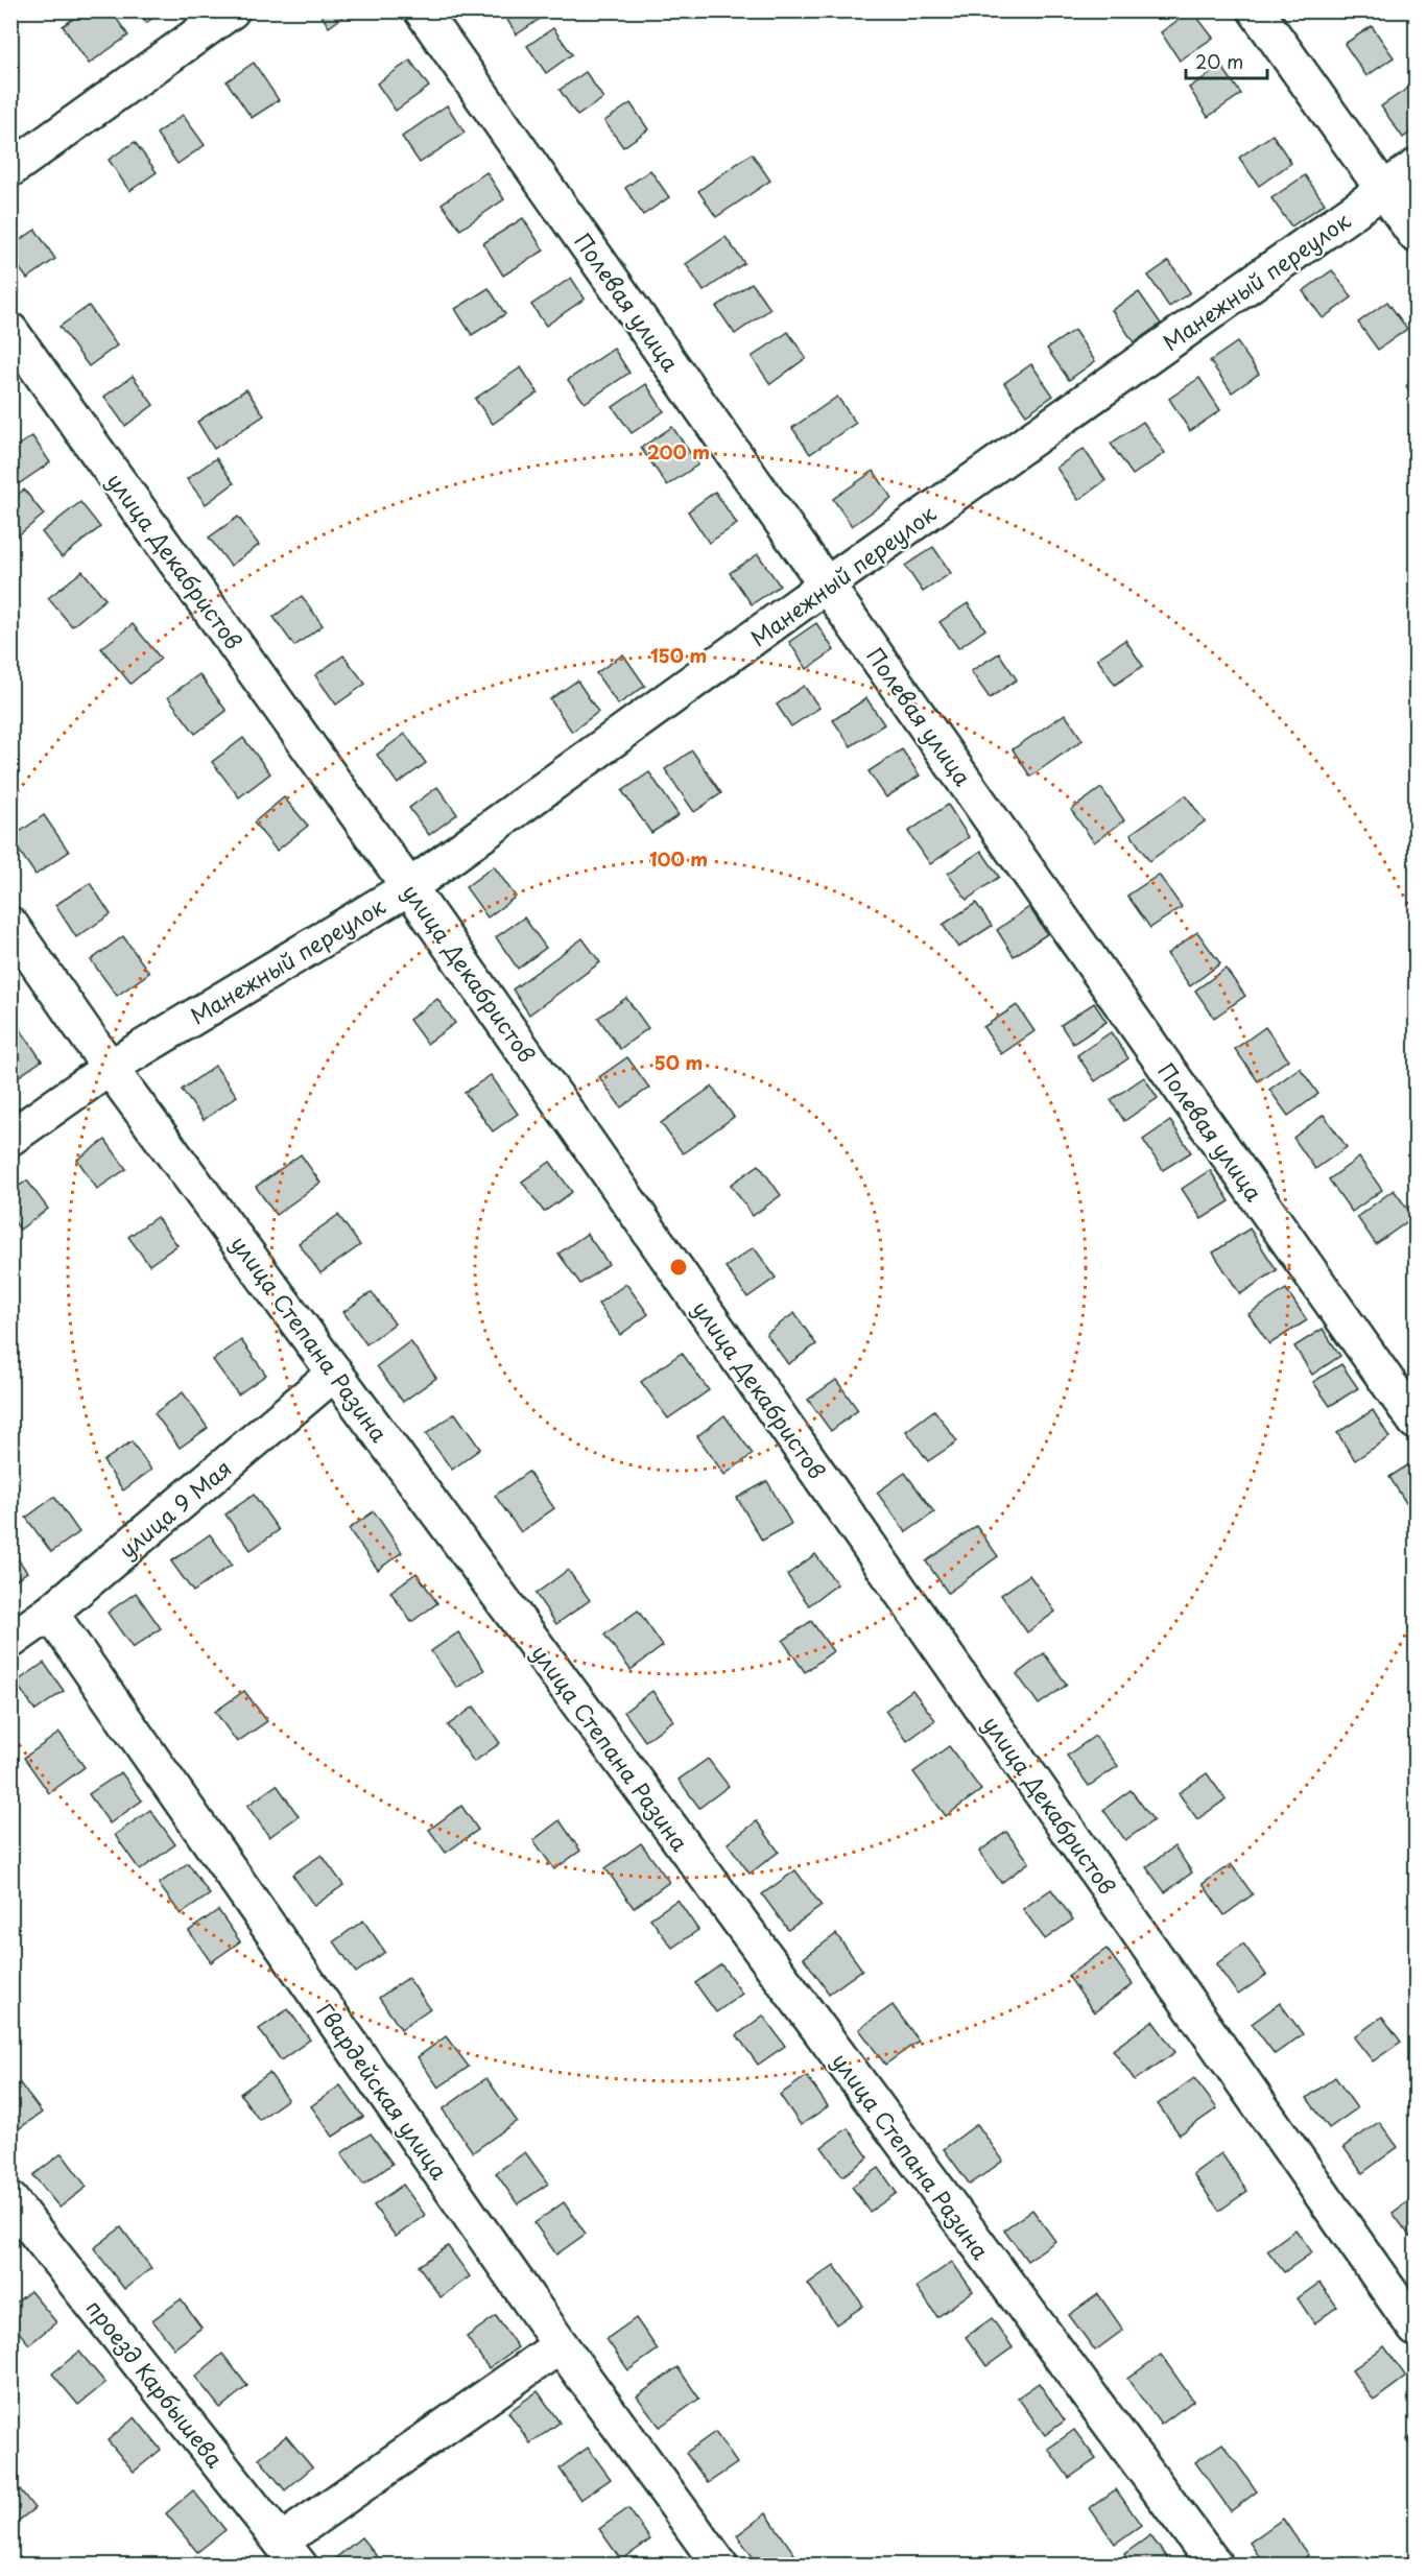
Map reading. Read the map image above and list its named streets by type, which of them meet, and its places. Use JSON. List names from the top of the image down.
{
  "streets": {
    "street": [
      "Манежный переулок",
      "Полевая улица",
      "улица Декабристов",
      "улица Степана Разина",
      "улица 9 Мая",
      "Гвардейская улица",
      "проезд Карбышева"
    ]
  },
  "crossings": [
    ["Манежный переулок", "Полевая улица"],
    ["Манежный переулок", "улица Декабристов"],
    ["Манежный переулок", "улица Степана Разина"],
    ["улица Степана Разина", "улица 9 Мая"],
    ["улица 9 Мая", "Гвардейская улица"]
  ],
  "scale_bar": "20 m",
  "rings": [
    "200 m",
    "150 m",
    "100 m",
    "50 m"
  ]
}
